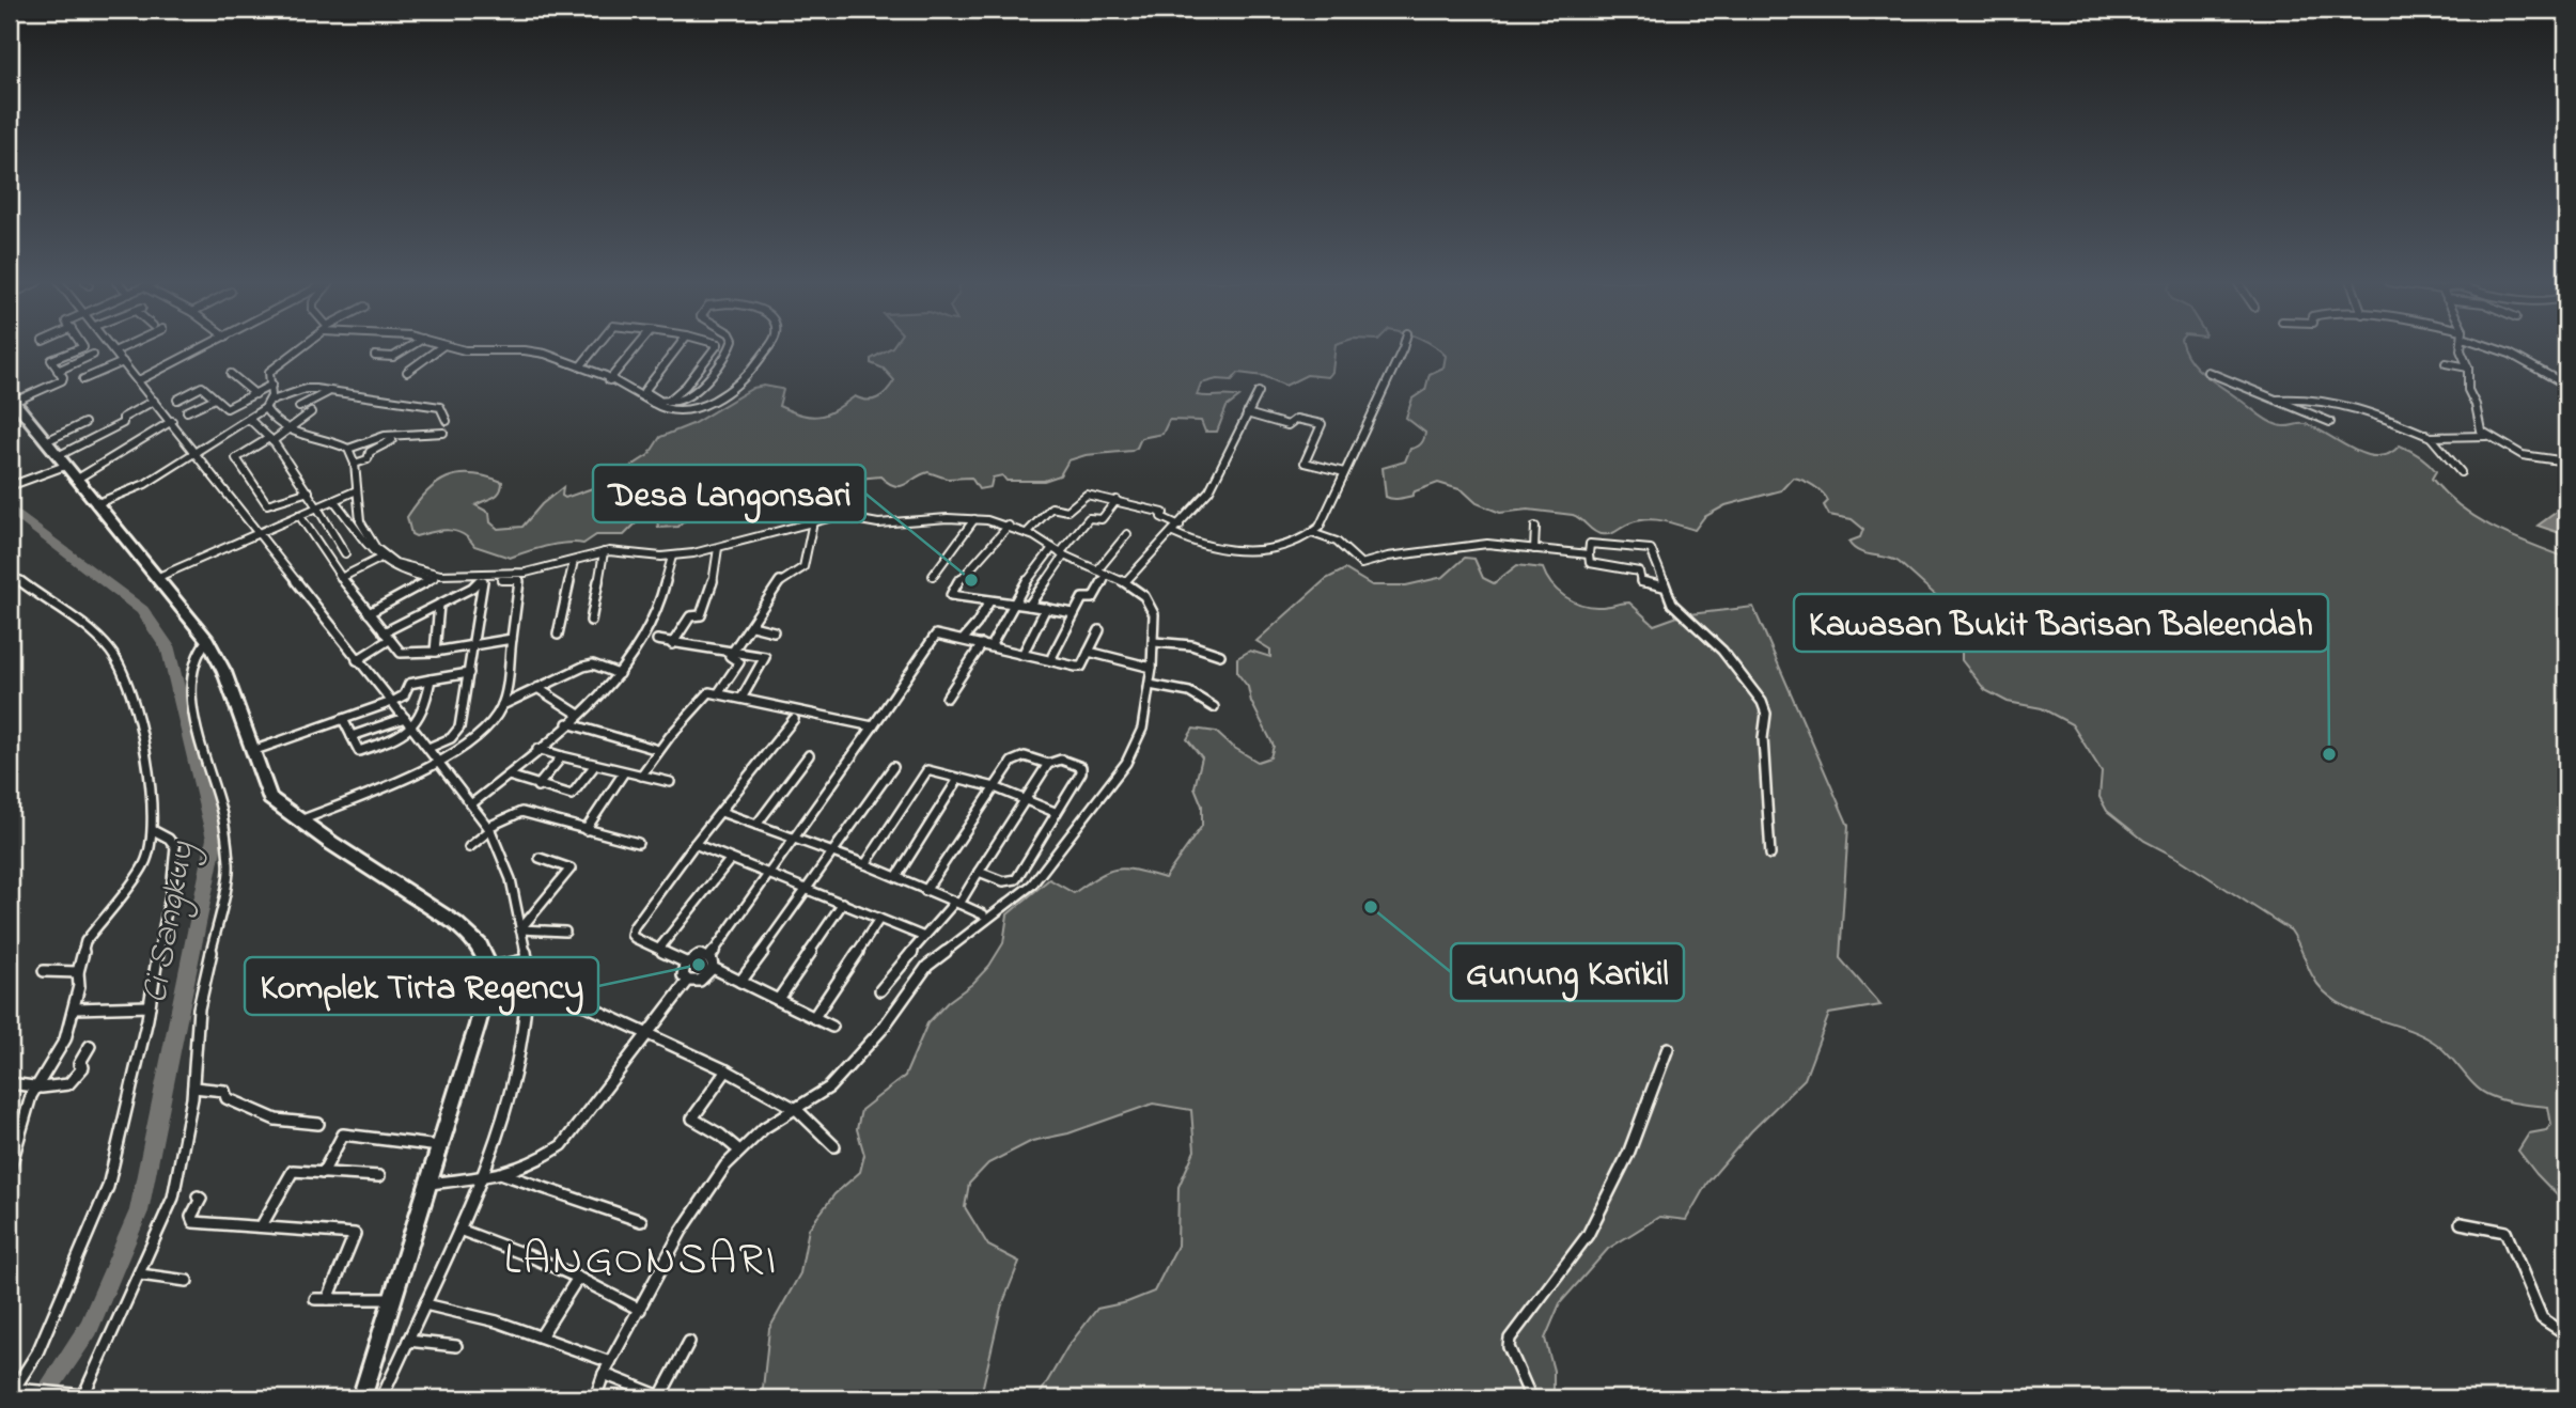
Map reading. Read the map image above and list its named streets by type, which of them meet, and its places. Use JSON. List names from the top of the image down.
{
  "districts": ["LANGONSARI"],
  "water": ["Ci Sangkuy"],
  "places": [
    "Desa Langonsari",
    "Kawasan Bukit Barisan Baleendah",
    "Gunung Karikil",
    "Komplek Tirta Regency"
  ]
}
